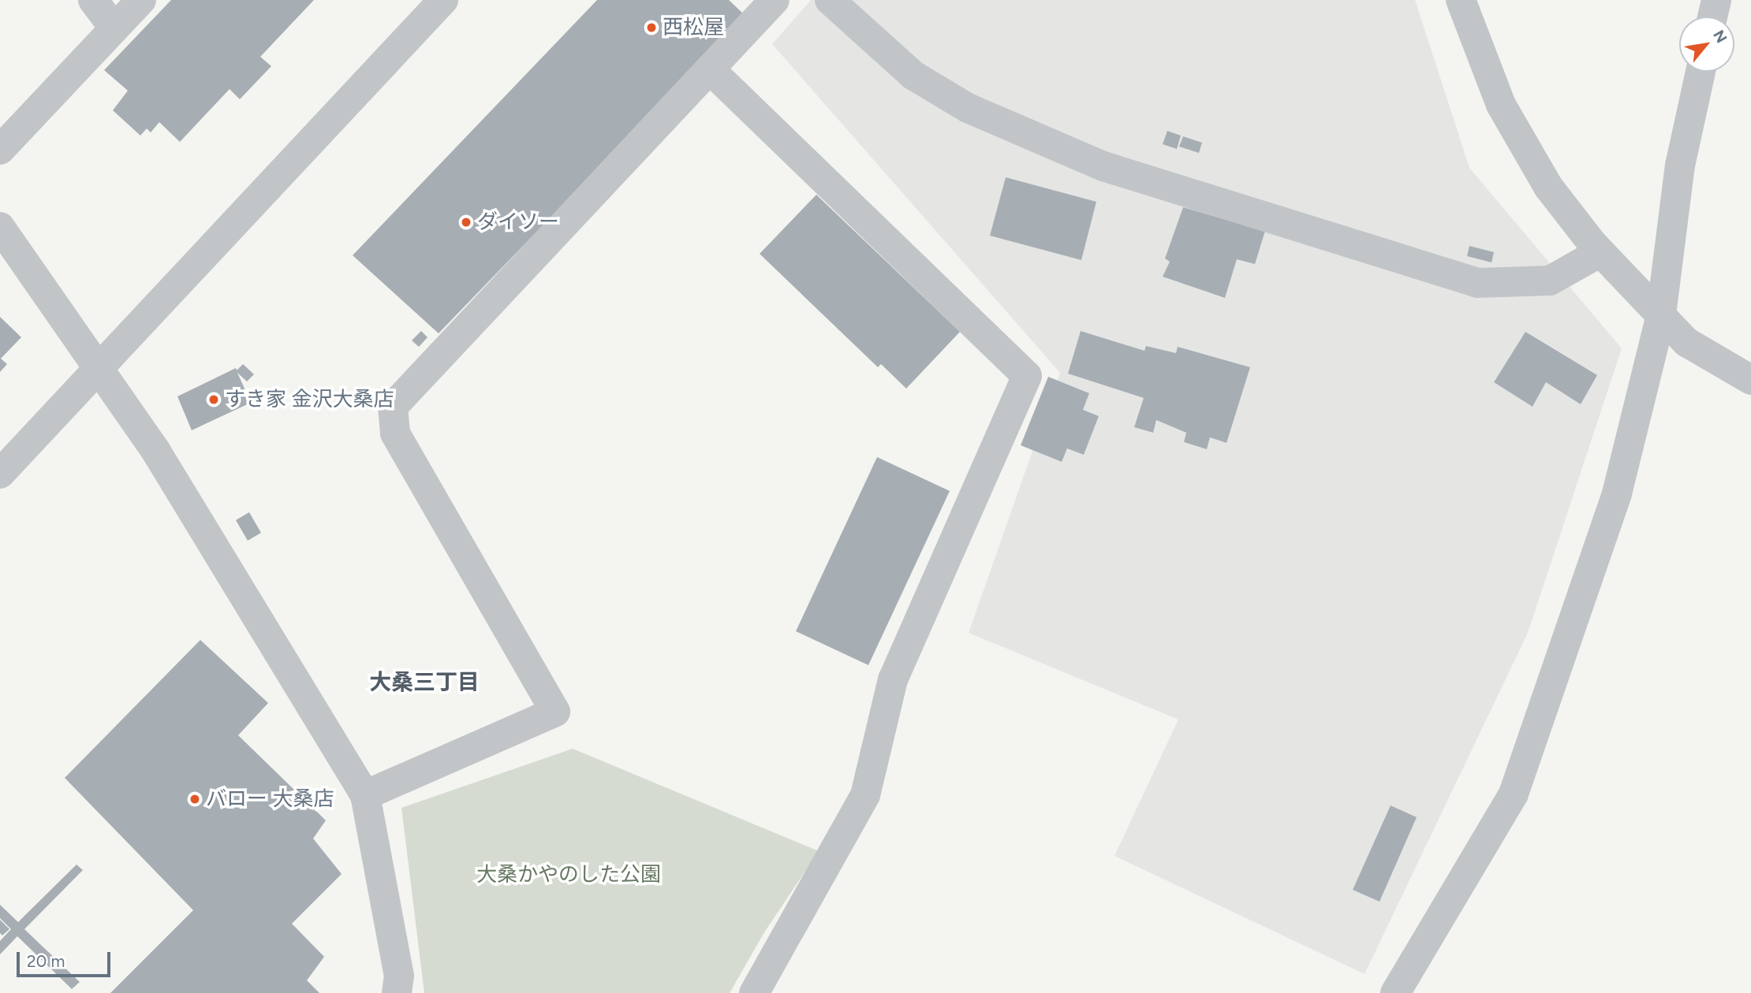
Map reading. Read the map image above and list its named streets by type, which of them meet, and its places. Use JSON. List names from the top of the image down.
{
  "districts": ["大桑三丁目"],
  "parks": ["大桑かやのした公園"],
  "places": [
    "西松屋",
    "ダイソー",
    "すき家 金沢大桑店",
    "バロー 大桑店"
  ],
  "scale_bar": "20 m",
  "north": "top right"
}
